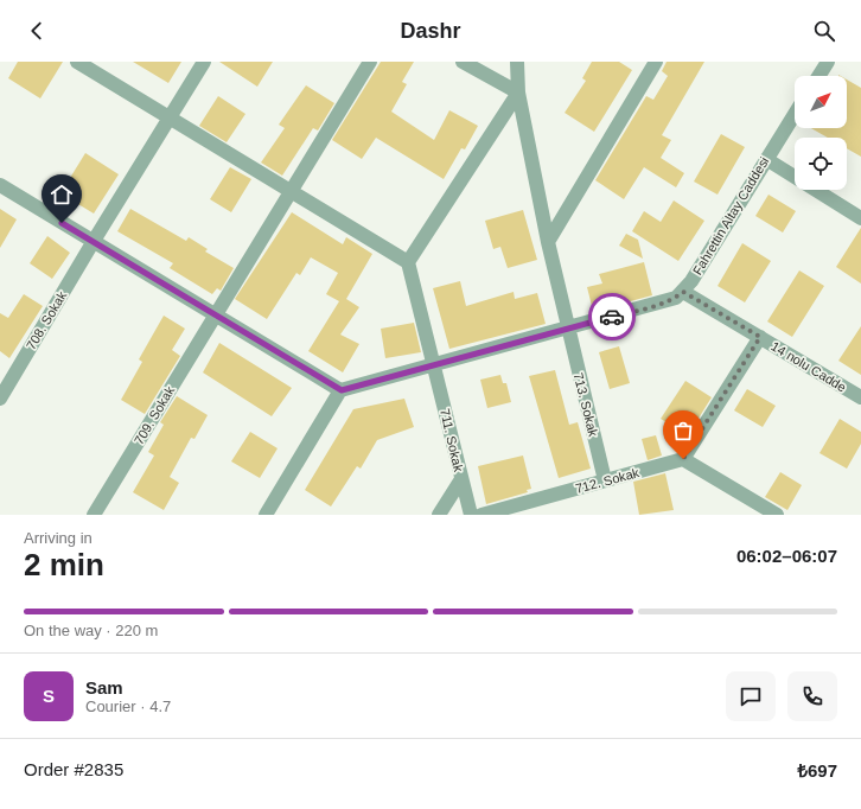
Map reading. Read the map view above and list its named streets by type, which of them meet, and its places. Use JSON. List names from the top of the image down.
{
  "streets": {
    "street": [
      "Fahrettin Altay Caddesi",
      "708. Sokak",
      "14 nolu Cadde",
      "713. Sokak",
      "709. Sokak",
      "711. Sokak",
      "712. Sokak"
    ]
  },
  "crossings": [
    ["Fahrettin Altay Caddesi", "14 nolu Cadde"],
    ["Fahrettin Altay Caddesi", "713. Sokak"],
    ["Fahrettin Altay Caddesi", "711. Sokak"],
    ["713. Sokak", "712. Sokak"]
  ],
  "north": "top right",
  "page": {
    "header": "Dashr",
    "heading": ["2 min", "Arriving in", "06:02–06:07"],
    "panel": [
      "Sam",
      "Courier · 4.7",
      "Order #2835",
      "₺697"
    ],
    "bar": "On the way · 220 m",
    "round": "S"
  }
}
